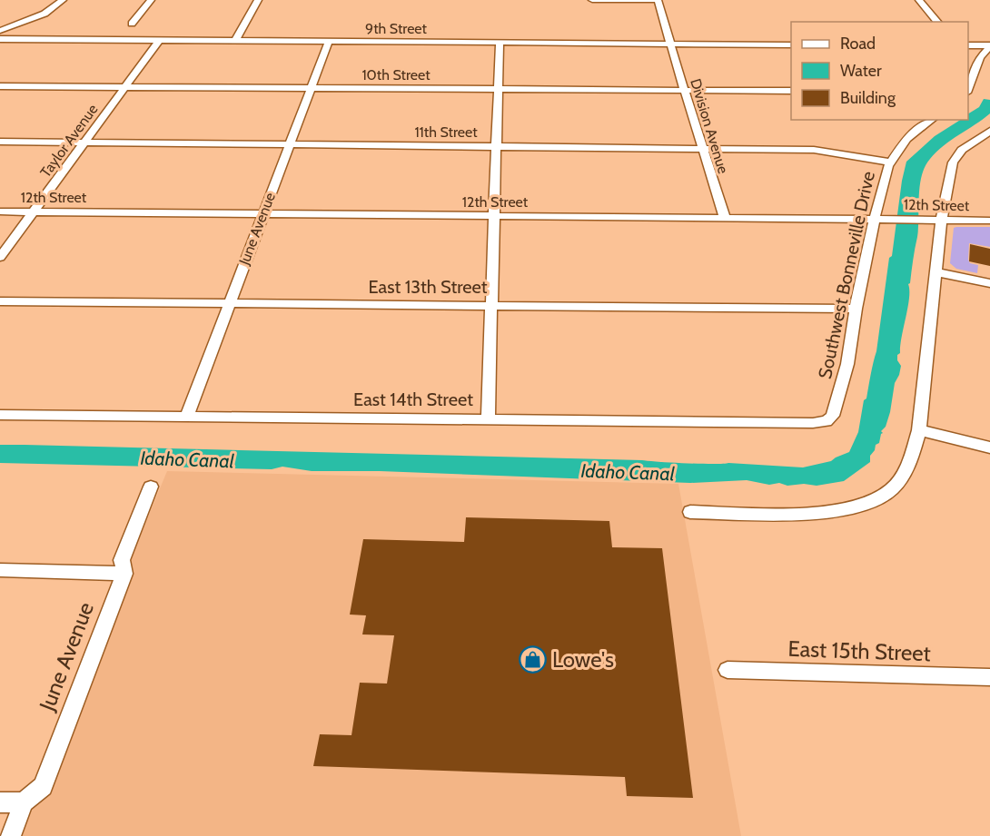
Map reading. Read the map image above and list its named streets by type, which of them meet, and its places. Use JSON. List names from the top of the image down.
{
  "streets": {
    "street": [
      "9th Street",
      "10th Street",
      "Division Avenue",
      "11th Street",
      "Taylor Avenue",
      "12th Street",
      "June Avenue",
      "Southwest Bonneville Drive",
      "East 13th Street",
      "East 14th Street",
      "East 15th Street"
    ]
  },
  "crossings": [
    ["9th Street", "Division Avenue"],
    ["9th Street", "Taylor Avenue"],
    ["9th Street", "June Avenue"],
    ["10th Street", "Division Avenue"],
    ["10th Street", "Taylor Avenue"],
    ["10th Street", "June Avenue"],
    ["Division Avenue", "11th Street"],
    ["Division Avenue", "12th Street"],
    ["11th Street", "Taylor Avenue"],
    ["11th Street", "June Avenue"],
    ["11th Street", "Southwest Bonneville Drive"],
    ["Taylor Avenue", "12th Street"],
    ["12th Street", "June Avenue"],
    ["12th Street", "Southwest Bonneville Drive"],
    ["June Avenue", "East 13th Street"],
    ["June Avenue", "East 14th Street"],
    ["Southwest Bonneville Drive", "East 13th Street"],
    ["Southwest Bonneville Drive", "East 14th Street"]
  ],
  "water": ["Idaho Canal"],
  "places": {
    "shop": ["Lowe's"]
  },
  "legend": ["Road", "Water", "Building"]
}
